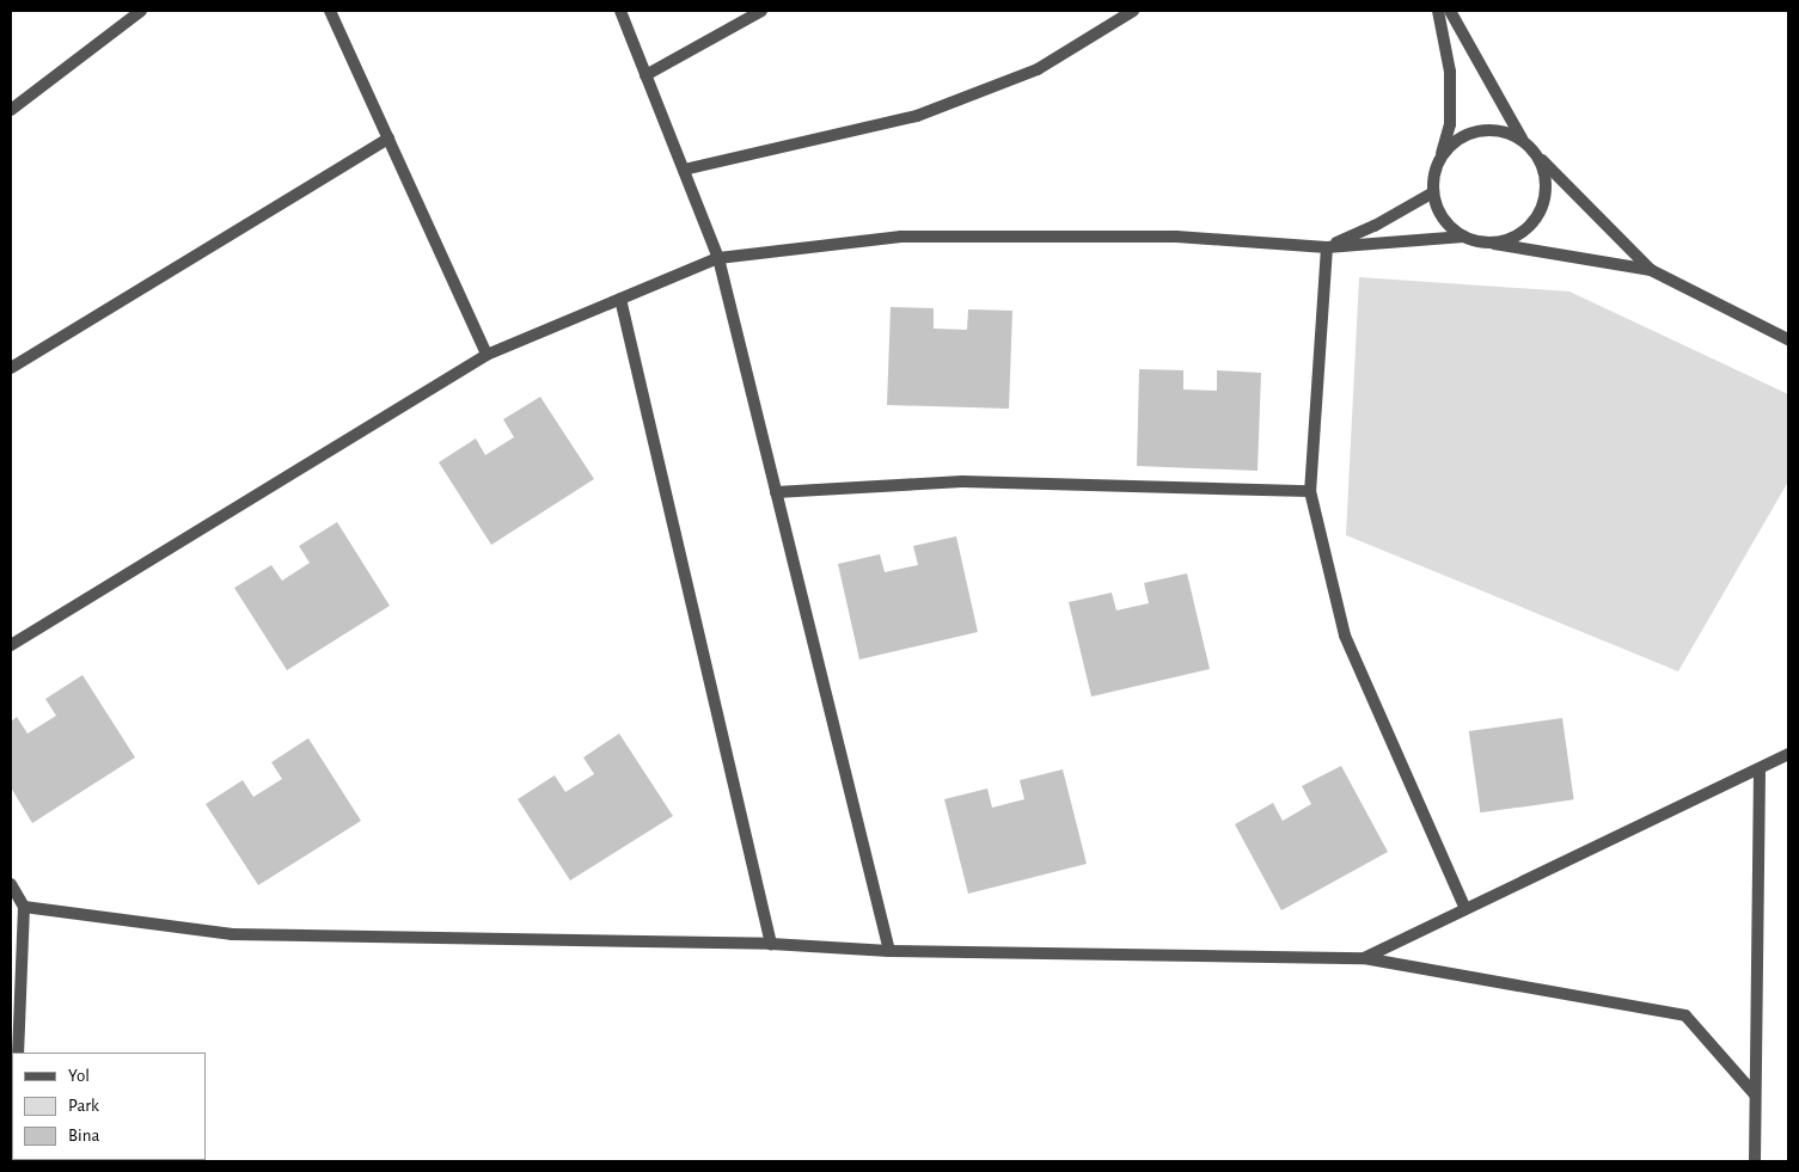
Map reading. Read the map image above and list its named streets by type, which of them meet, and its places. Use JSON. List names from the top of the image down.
{
  "legend": ["Yol", "Park", "Bina"]
}
